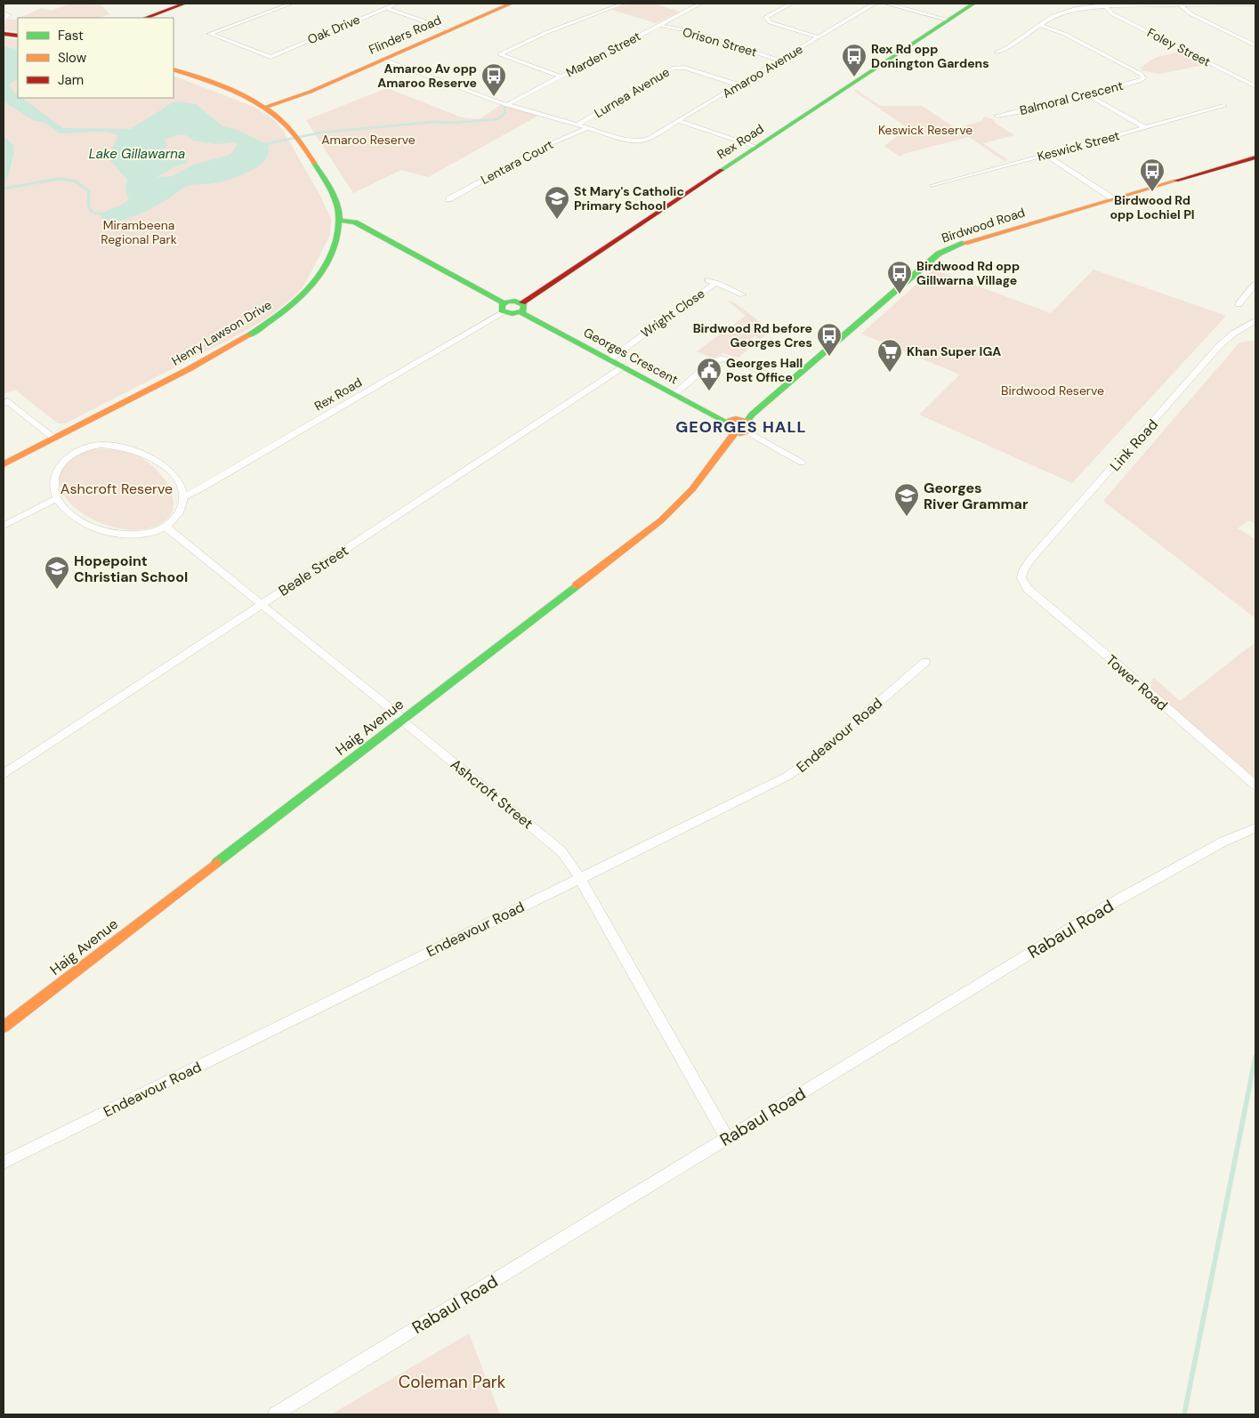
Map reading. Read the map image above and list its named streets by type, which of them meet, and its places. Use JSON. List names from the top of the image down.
{
  "streets": {
    "main road": [
      "Flinders Road",
      "Rex Road",
      "Birdwood Road",
      "Henry Lawson Drive",
      "Georges Crescent",
      "Haig Avenue"
    ],
    "street": [
      "Oak Drive",
      "Orison Street",
      "Foley Street",
      "Marden Street",
      "Amaroo Avenue",
      "Lurnea Avenue",
      "Balmoral Crescent",
      "Keswick Street",
      "Lentara Court",
      "Wright Close",
      "Link Road",
      "Beale Street",
      "Tower Road",
      "Endeavour Road",
      "Ashcroft Street",
      "Rabaul Road"
    ]
  },
  "crossings": [
    ["Flinders Road", "Amaroo Avenue"],
    ["Flinders Road", "Henry Lawson Drive"],
    ["Orison Street", "Marden Street"],
    ["Orison Street", "Amaroo Avenue"],
    ["Marden Street", "Amaroo Avenue"],
    ["Amaroo Avenue", "Lurnea Avenue"],
    ["Amaroo Avenue", "Lentara Court"],
    ["Rex Road", "Georges Crescent"],
    ["Rex Road", "Ashcroft Street"],
    ["Wright Close", "Georges Crescent"],
    ["Georges Crescent", "Beale Street"],
    ["Link Road", "Tower Road"],
    ["Beale Street", "Ashcroft Street"],
    ["Haig Avenue", "Ashcroft Street"],
    ["Endeavour Road", "Ashcroft Street"],
    ["Ashcroft Street", "Rabaul Road"]
  ],
  "districts": ["GEORGES HALL"],
  "water": ["Lake Gillawarna"],
  "parks": [
    "Keswick Reserve",
    "Amaroo Reserve",
    "Mirambeena Regional Park",
    "Birdwood Reserve",
    "Ashcroft Reserve",
    "Coleman Park"
  ],
  "places": {
    "bus stop": [
      "Rex Rd opp Donington Gardens",
      "Amaroo Av opp Amaroo Reserve",
      "Birdwood Rd opp Lochiel Pl",
      "Birdwood Rd opp Gillwarna Village",
      "Birdwood Rd before Georges Cres"
    ],
    "school or university": ["St Mary's Catholic Primary School", "Georges River Grammar", "Hopepoint Christian School"],
    "supermarket": ["Khan Super IGA"],
    "public building": ["Georges Hall Post Office"]
  },
  "legend": ["Fast", "Slow", "Jam"]
}
